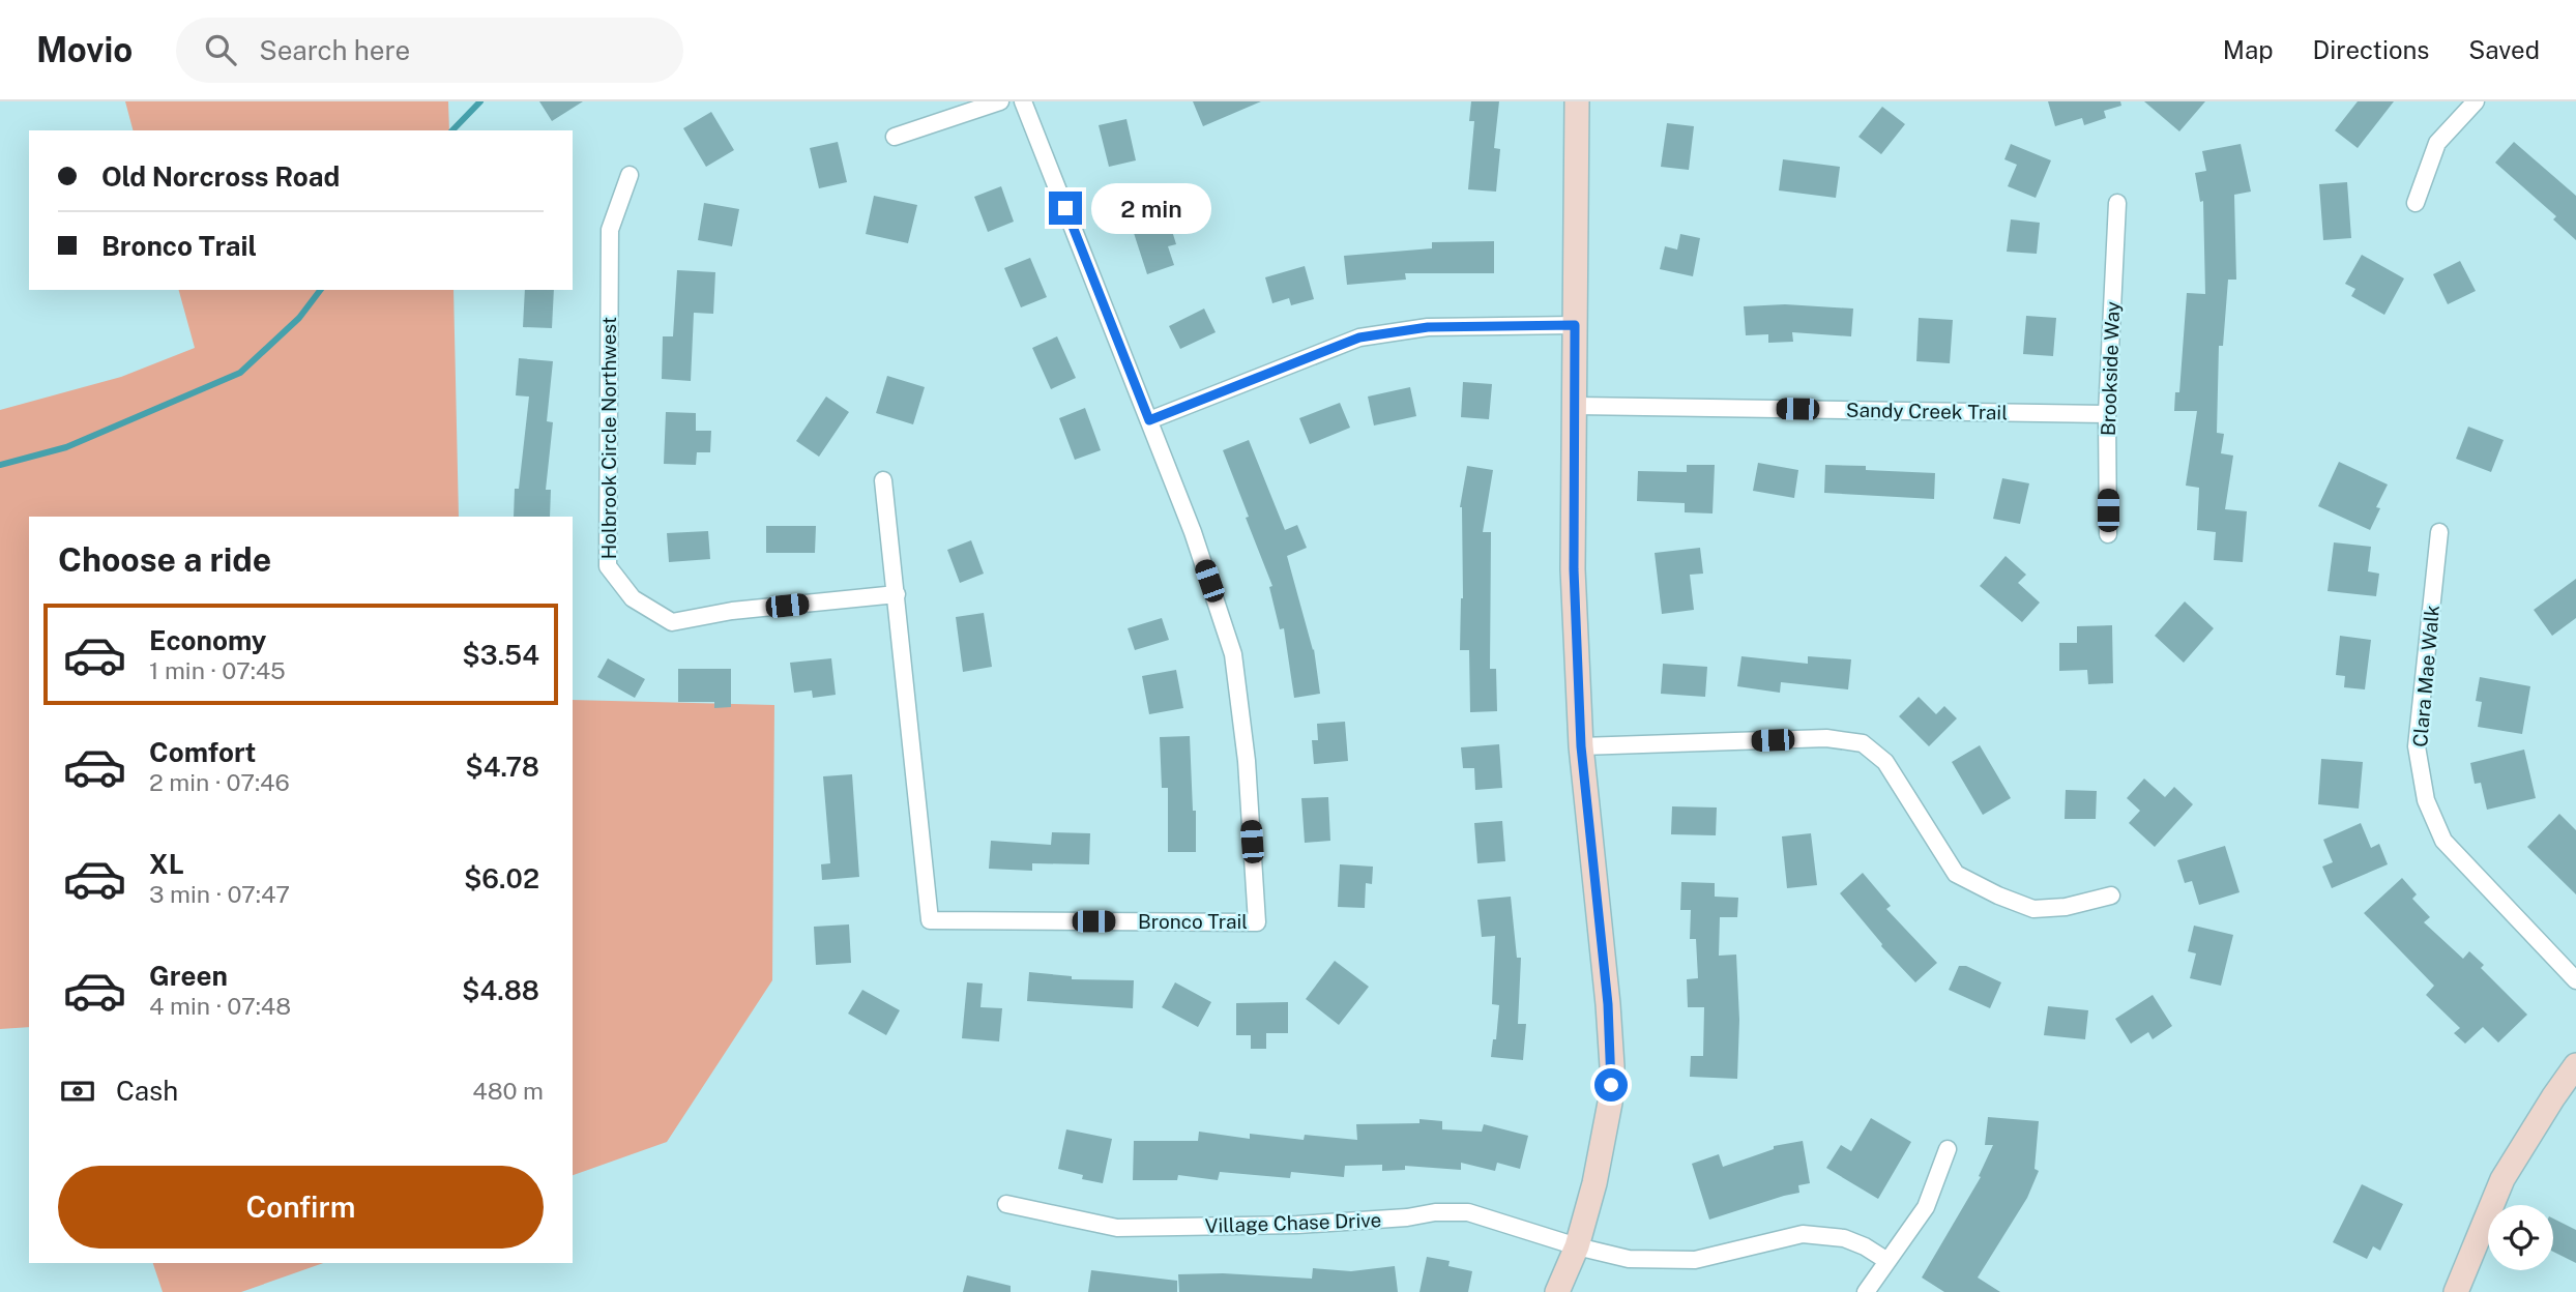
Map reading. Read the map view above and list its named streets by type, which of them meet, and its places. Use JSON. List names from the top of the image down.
{
  "streets": {
    "street": [
      "Brookside Way",
      "Sandy Creek Trail",
      "Holbrook Circle Northwest",
      "Clara Mae Walk",
      "Bronco Trail",
      "Village Chase Drive"
    ]
  },
  "crossings": [
    ["Brookside Way", "Sandy Creek Trail"],
    ["Holbrook Circle Northwest", "Bronco Trail"]
  ],
  "page": {
    "header": "Movio",
    "search": "Search here",
    "nav": ["Map", "Directions", "Saved"],
    "banner": ["Old Norcross Road", "Bronco Trail"],
    "bubble": "2 min",
    "heading": "Choose a ride",
    "list": [
      {
        "name": "Economy",
        "note": "1 min · 07:45",
        "value": "$3.54"
      },
      {
        "name": "Comfort",
        "note": "2 min · 07:46",
        "value": "$4.78"
      },
      {
        "name": "XL",
        "note": "3 min · 07:47",
        "value": "$6.02"
      },
      {
        "name": "Green",
        "note": "4 min · 07:48",
        "value": "$4.88"
      }
    ],
    "pay": ["Cash", "480 m"],
    "buttons": "Confirm"
  }
}
